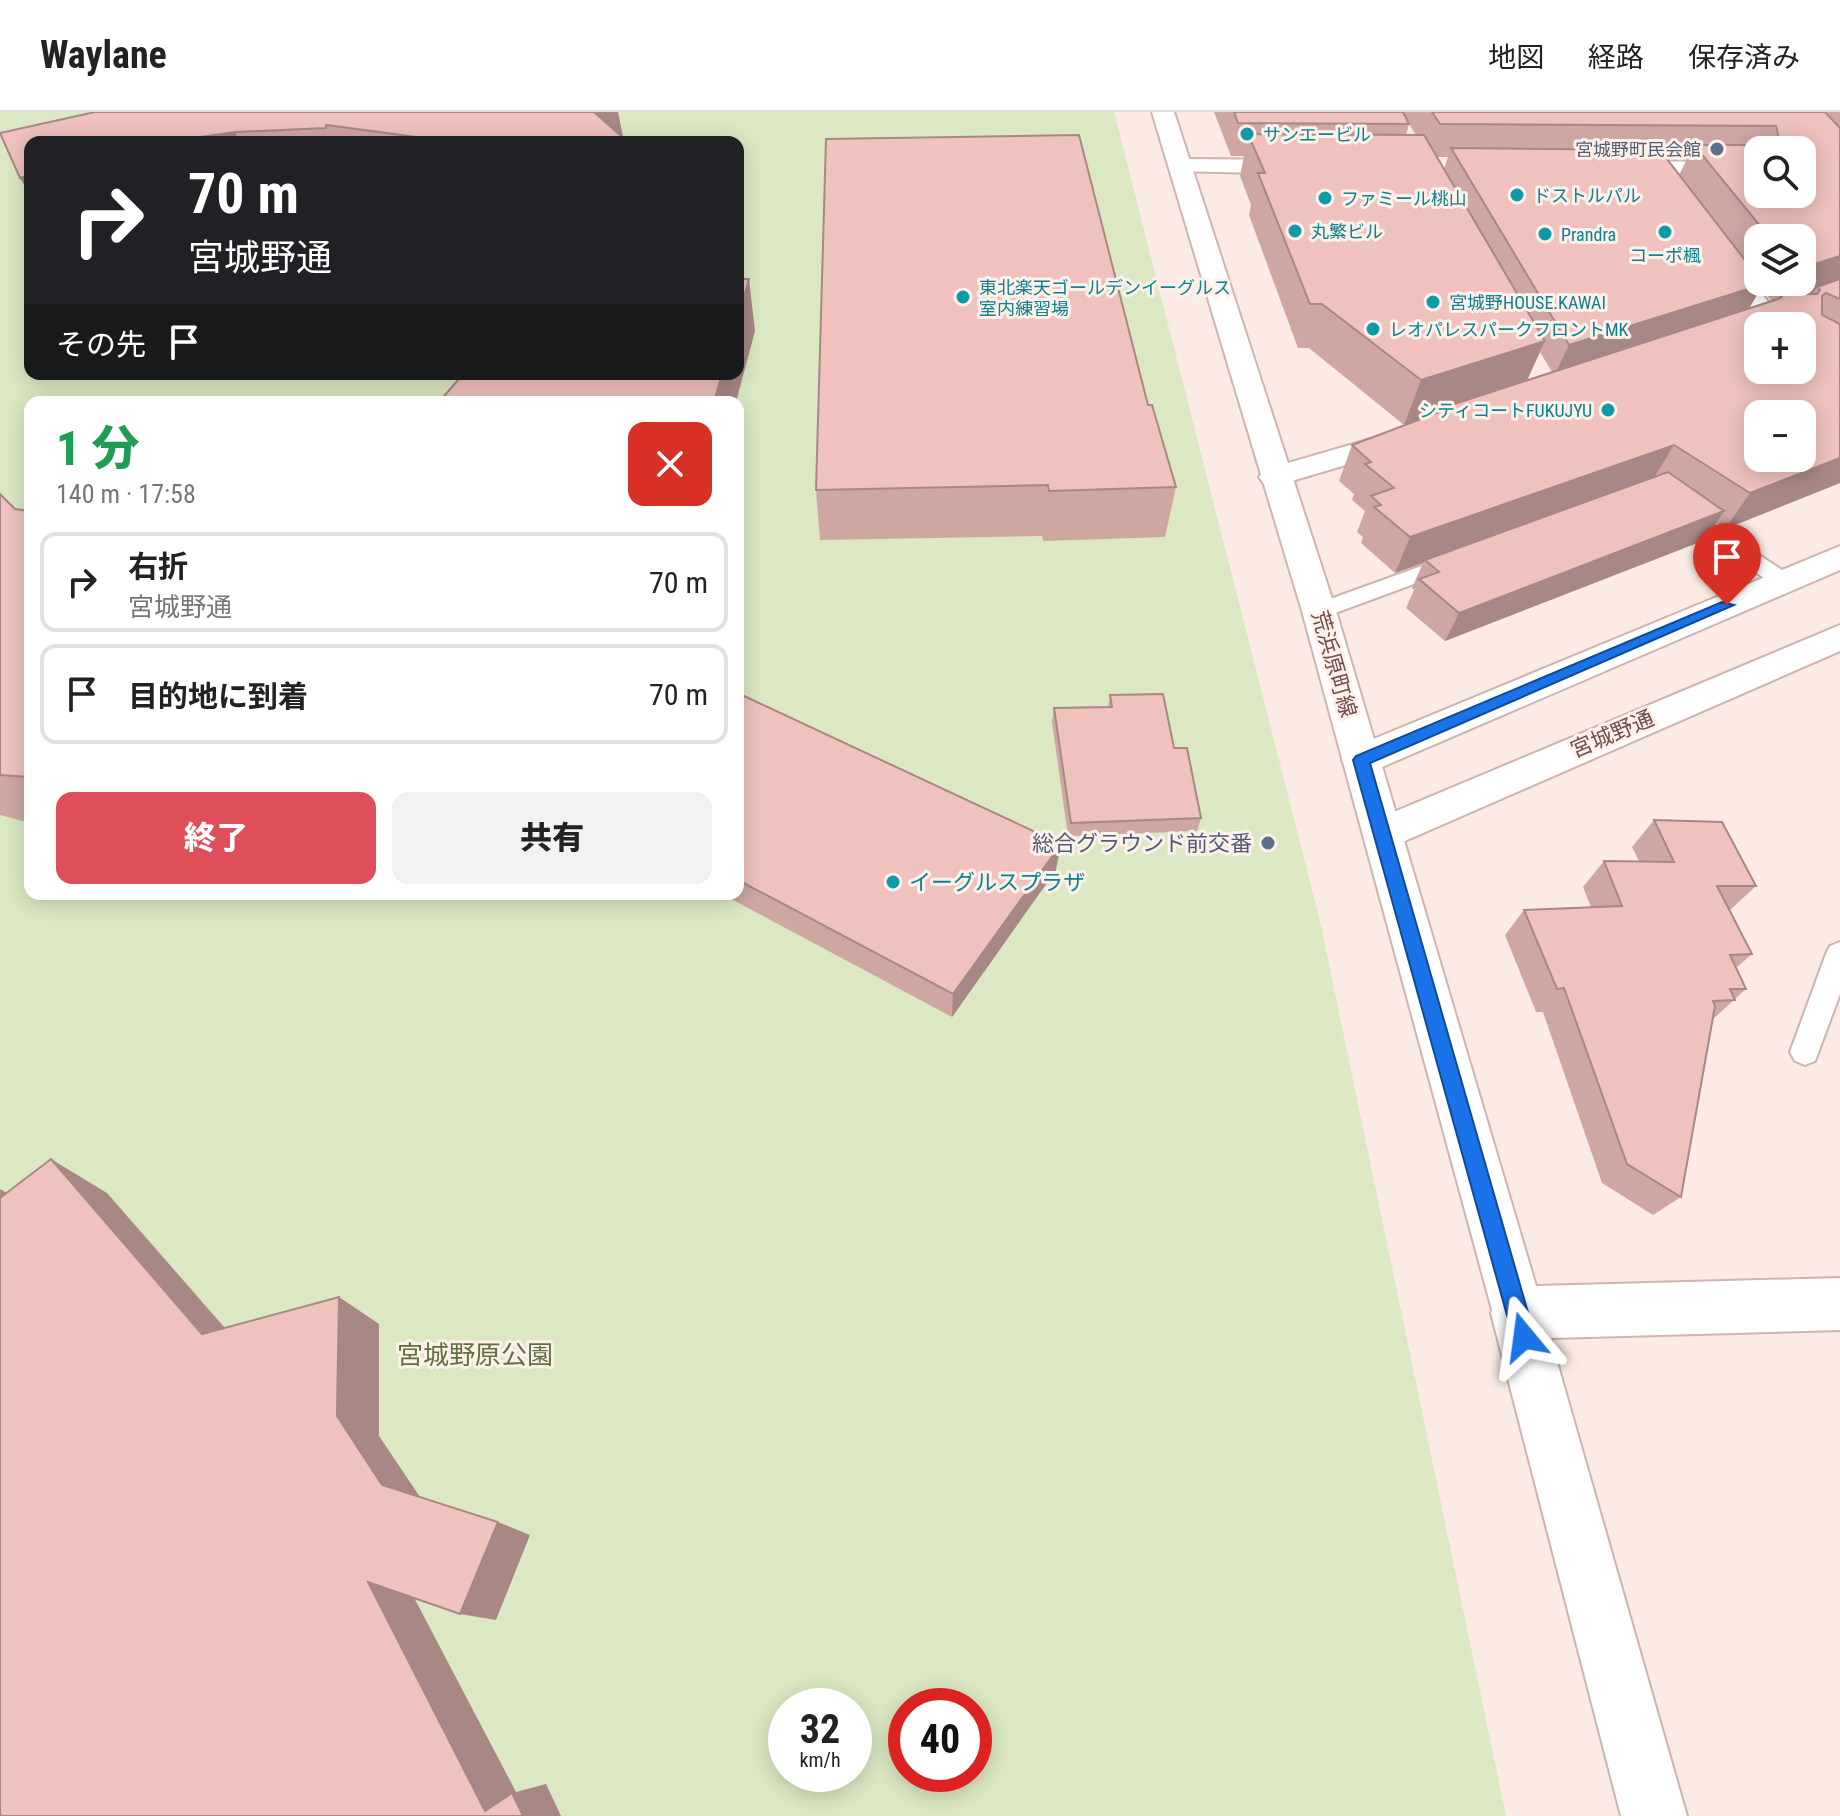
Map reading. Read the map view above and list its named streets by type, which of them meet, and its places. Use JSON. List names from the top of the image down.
{
  "streets": {
    "street": ["荒浜原町線", "宮城野通"]
  },
  "crossings": [
    ["荒浜原町線", "宮城野通"]
  ],
  "parks": ["宮城野原公園"],
  "places": [
    "サンエービル",
    "宮城野町民会館",
    "ドストルパル",
    "ファミール桃山",
    "丸繁ビル",
    "コーポ楓",
    "Prandra",
    "東北楽天ゴールデンイーグルス 室内練習場",
    "宮城野HOUSE.KAWAI",
    "レオパレスパークフロントMK",
    "シティコートFUKUJYU",
    "総合グラウンド前交番",
    "イーグルスプラザ"
  ],
  "page": {
    "header": "Waylane",
    "nav": ["地図", "経路", "保存済み"],
    "map_buttons": ["+", "−"],
    "turn": ["70 m", "宮城野通"],
    "then": "その先",
    "heading": ["1 分", "140 m · 17:58"],
    "list": [
      {
        "name": "右折",
        "note": "宮城野通",
        "value": "70 m"
      },
      {
        "name": "目的地に到着",
        "value": "70 m"
      }
    ],
    "buttons": ["終了", "共有"],
    "speed": "32 km/h",
    "limit": "40"
  }
}
